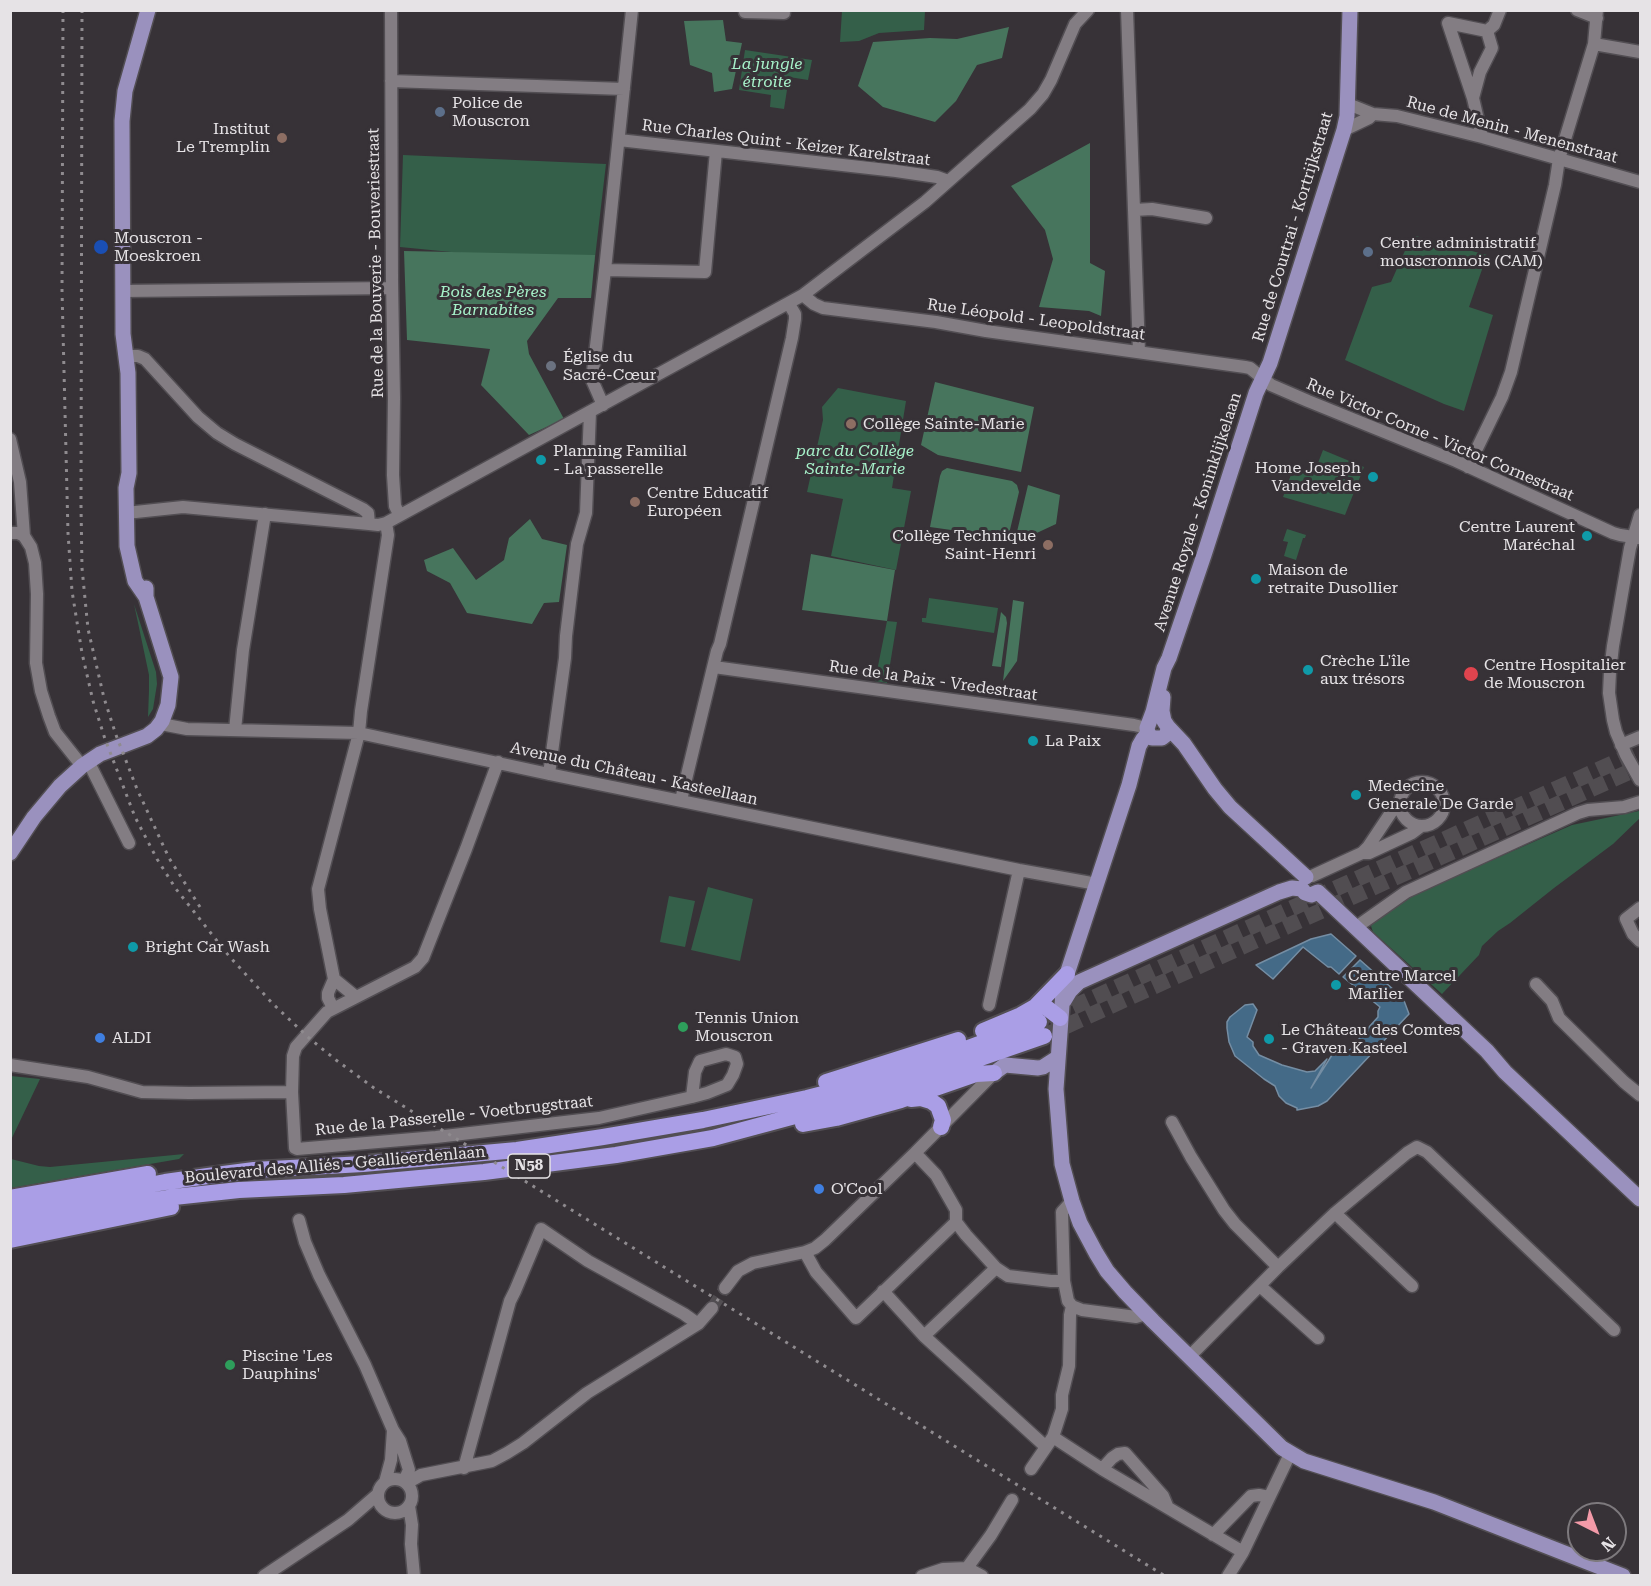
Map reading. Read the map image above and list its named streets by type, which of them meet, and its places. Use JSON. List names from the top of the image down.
{
  "streets": {
    "highway": ["Boulevard des Alliés - Geallieerdenlaan", "N58"],
    "main road": ["Rue de Courtrai - Kortrijkstraat", "Avenue Royale - Koninklijkelaan"],
    "street": [
      "Rue de Menin - Menenstraat",
      "Rue Charles Quint - Keizer Karelstraat",
      "Rue de la Bouverie - Bouveriestraat",
      "Rue Léopold - Leopoldstraat",
      "Rue Victor Corne - Victor Cornestraat",
      "Rue de la Paix - Vredestraat",
      "Avenue du Château - Kasteellaan",
      "Rue de la Passerelle - Voetbrugstraat"
    ]
  },
  "crossings": [
    ["Rue de Menin - Menenstraat", "Rue de Courtrai - Kortrijkstraat"],
    ["Rue de Courtrai - Kortrijkstraat", "Rue Léopold - Leopoldstraat"],
    ["Rue de Courtrai - Kortrijkstraat", "Rue Victor Corne - Victor Cornestraat"],
    ["Rue de Courtrai - Kortrijkstraat", "Avenue Royale - Koninklijkelaan"],
    ["Rue Léopold - Leopoldstraat", "Rue Victor Corne - Victor Cornestraat"],
    ["Rue Léopold - Leopoldstraat", "Avenue Royale - Koninklijkelaan"],
    ["Rue Victor Corne - Victor Cornestraat", "Avenue Royale - Koninklijkelaan"],
    ["Avenue Royale - Koninklijkelaan", "Rue de la Paix - Vredestraat"],
    ["Avenue Royale - Koninklijkelaan", "Avenue du Château - Kasteellaan"],
    ["Avenue du Château - Kasteellaan", "Rue de la Passerelle - Voetbrugstraat"],
    ["Boulevard des Alliés - Geallieerdenlaan", "N58"]
  ],
  "parks": ["La jungle étroite", "Bois des Pères Barnabites", "parc du Collège Sainte-Marie"],
  "places": [
    "Police de Mouscron",
    "Institut Le Tremplin",
    "Mouscron - Moeskroen",
    "Centre administratif mouscronnois (CAM)",
    "Église du Sacré-Cœur",
    "Collège Sainte-Marie",
    "Planning Familial - La passerelle",
    "Home Joseph Vandevelde",
    "Centre Educatif Européen",
    "Centre Laurent Maréchal",
    "Collège Technique Saint-Henri",
    "Maison de retraite Dusollier",
    "Crèche L'île aux trésors",
    "Centre Hospitalier de Mouscron",
    "La Paix",
    "Medecine Generale De Garde",
    "Bright Car Wash",
    "Centre Marcel Marlier",
    "Tennis Union Mouscron",
    "ALDI",
    "Le Château des Comtes - Graven Kasteel",
    "O'Cool",
    "Piscine 'Les Dauphins'"
  ],
  "north": "bottom right"
}
